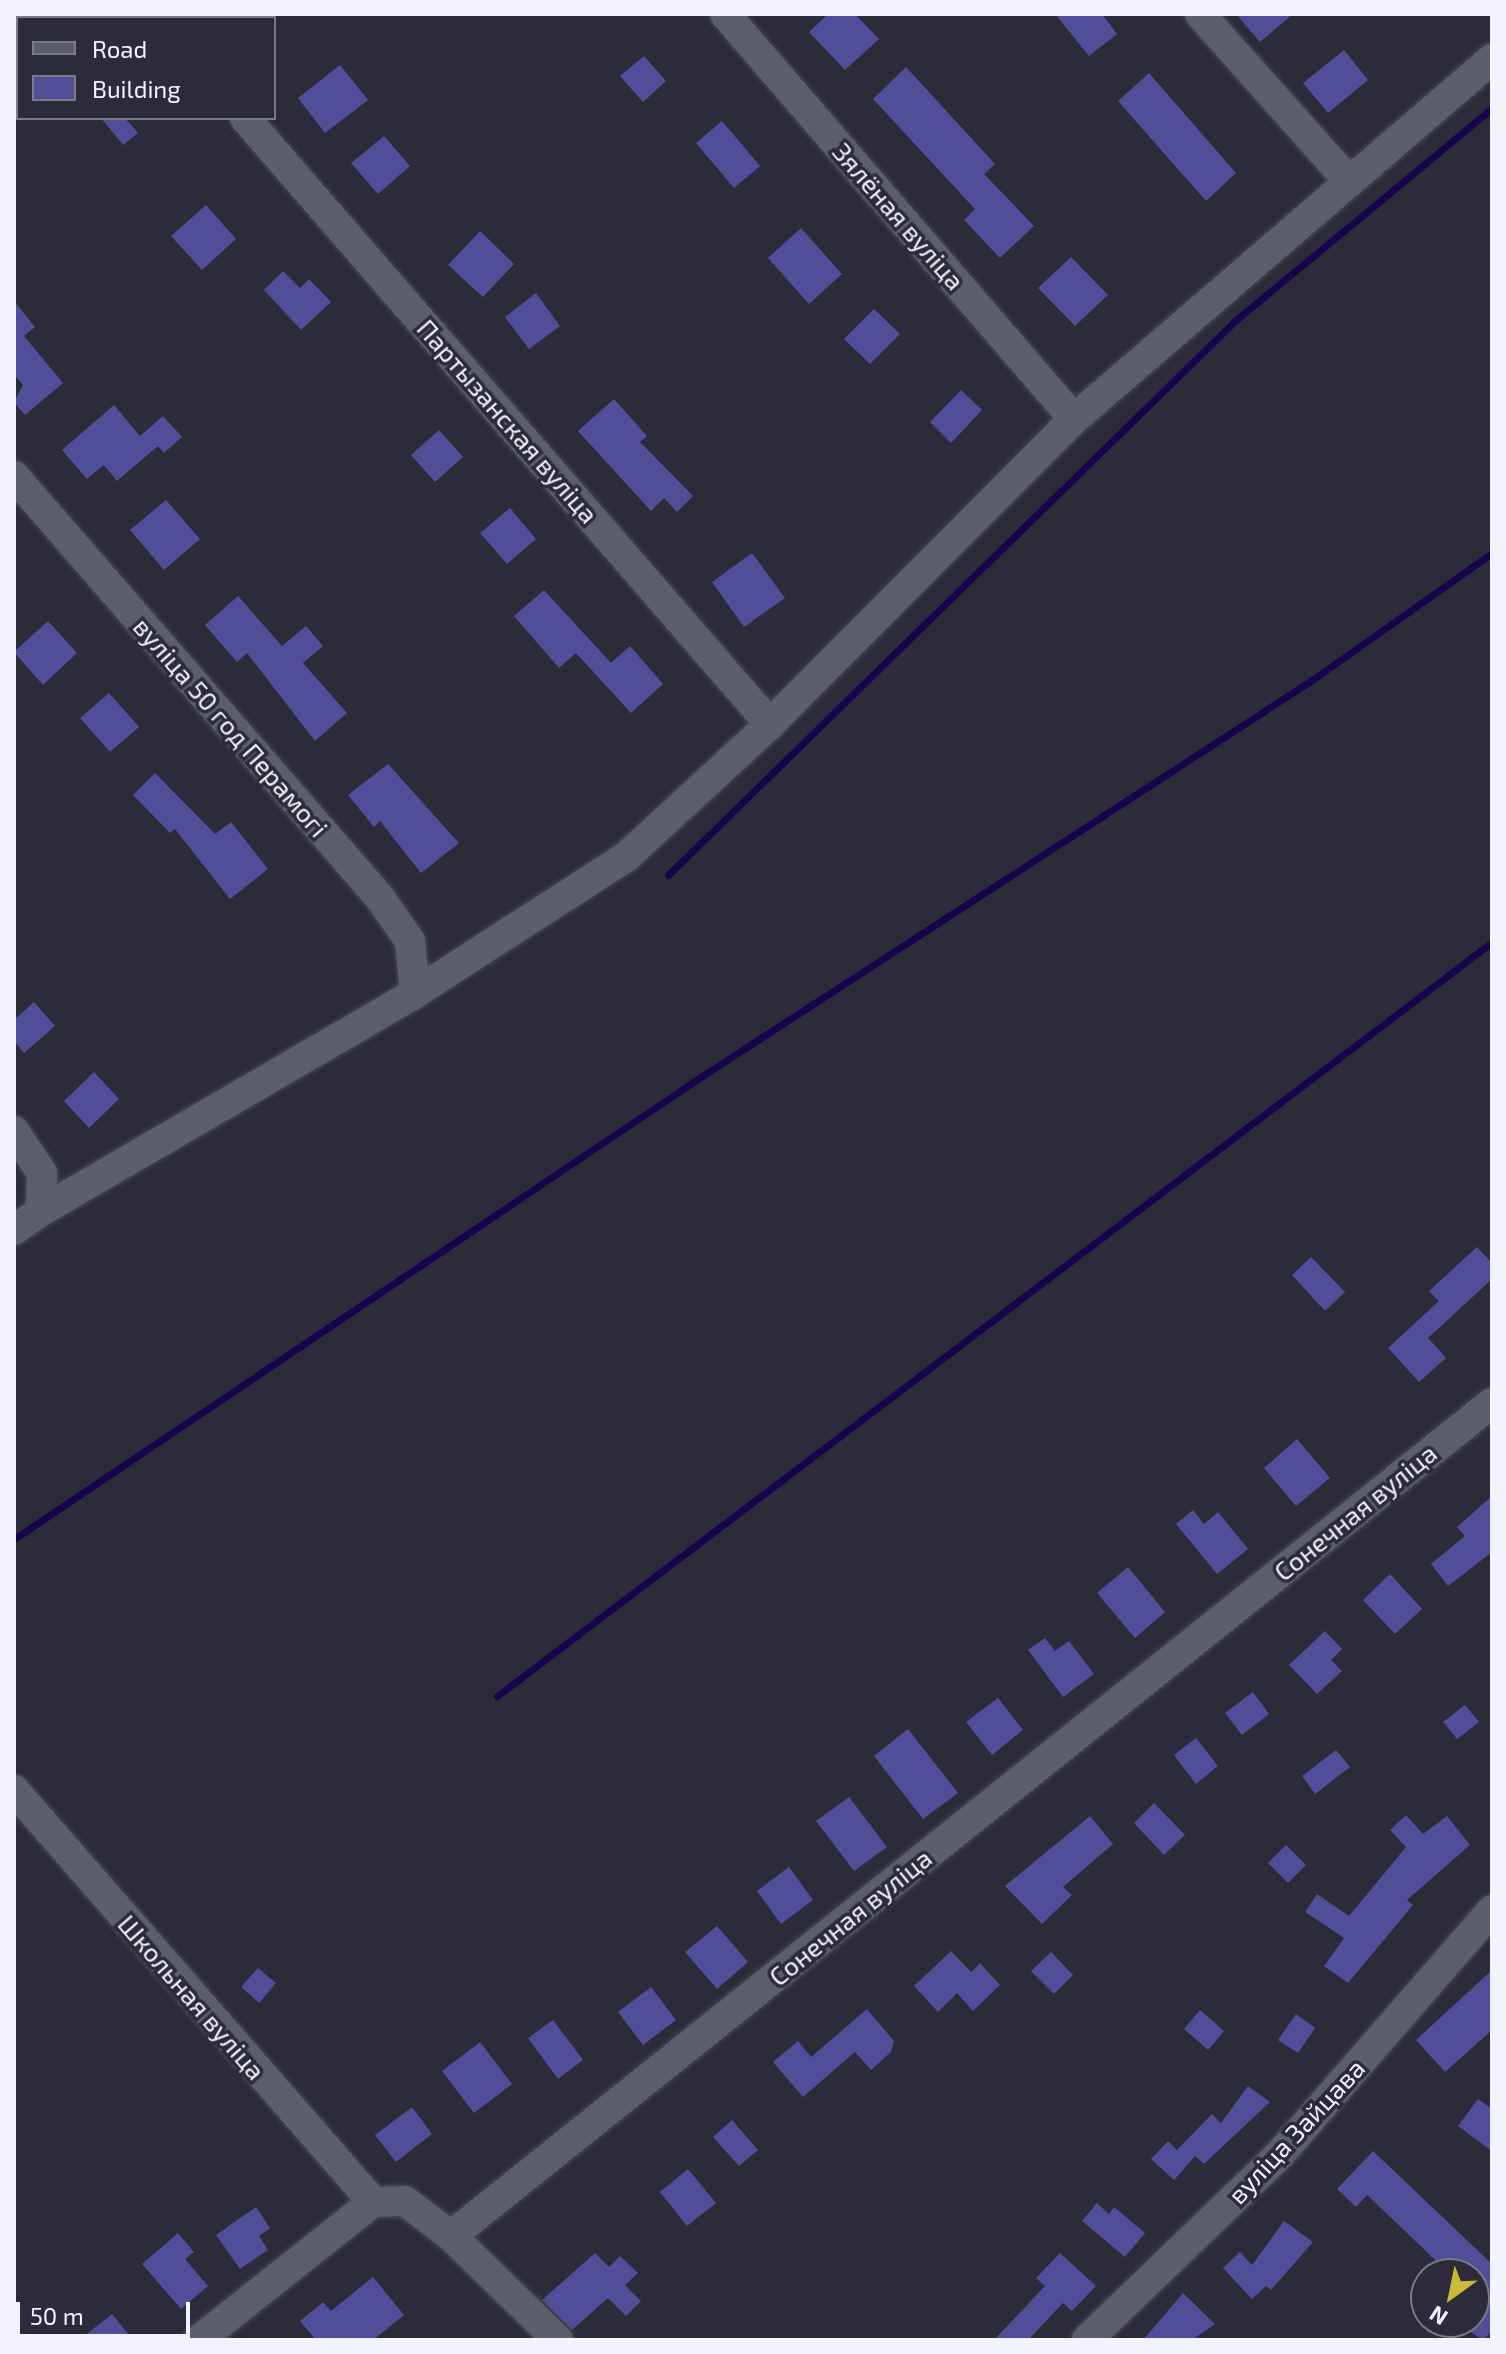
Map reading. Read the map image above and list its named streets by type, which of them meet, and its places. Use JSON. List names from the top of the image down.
{
  "streets": {
    "street": [
      "Зялёная вуліца",
      "Партызанская вуліца",
      "вуліца 50 год Перамогі",
      "Сонечная вуліца",
      "Школьная вуліца",
      "вуліца Зайцава"
    ]
  },
  "legend": ["Road", "Building"],
  "scale_bar": "50 m",
  "north": "bottom left"
}
